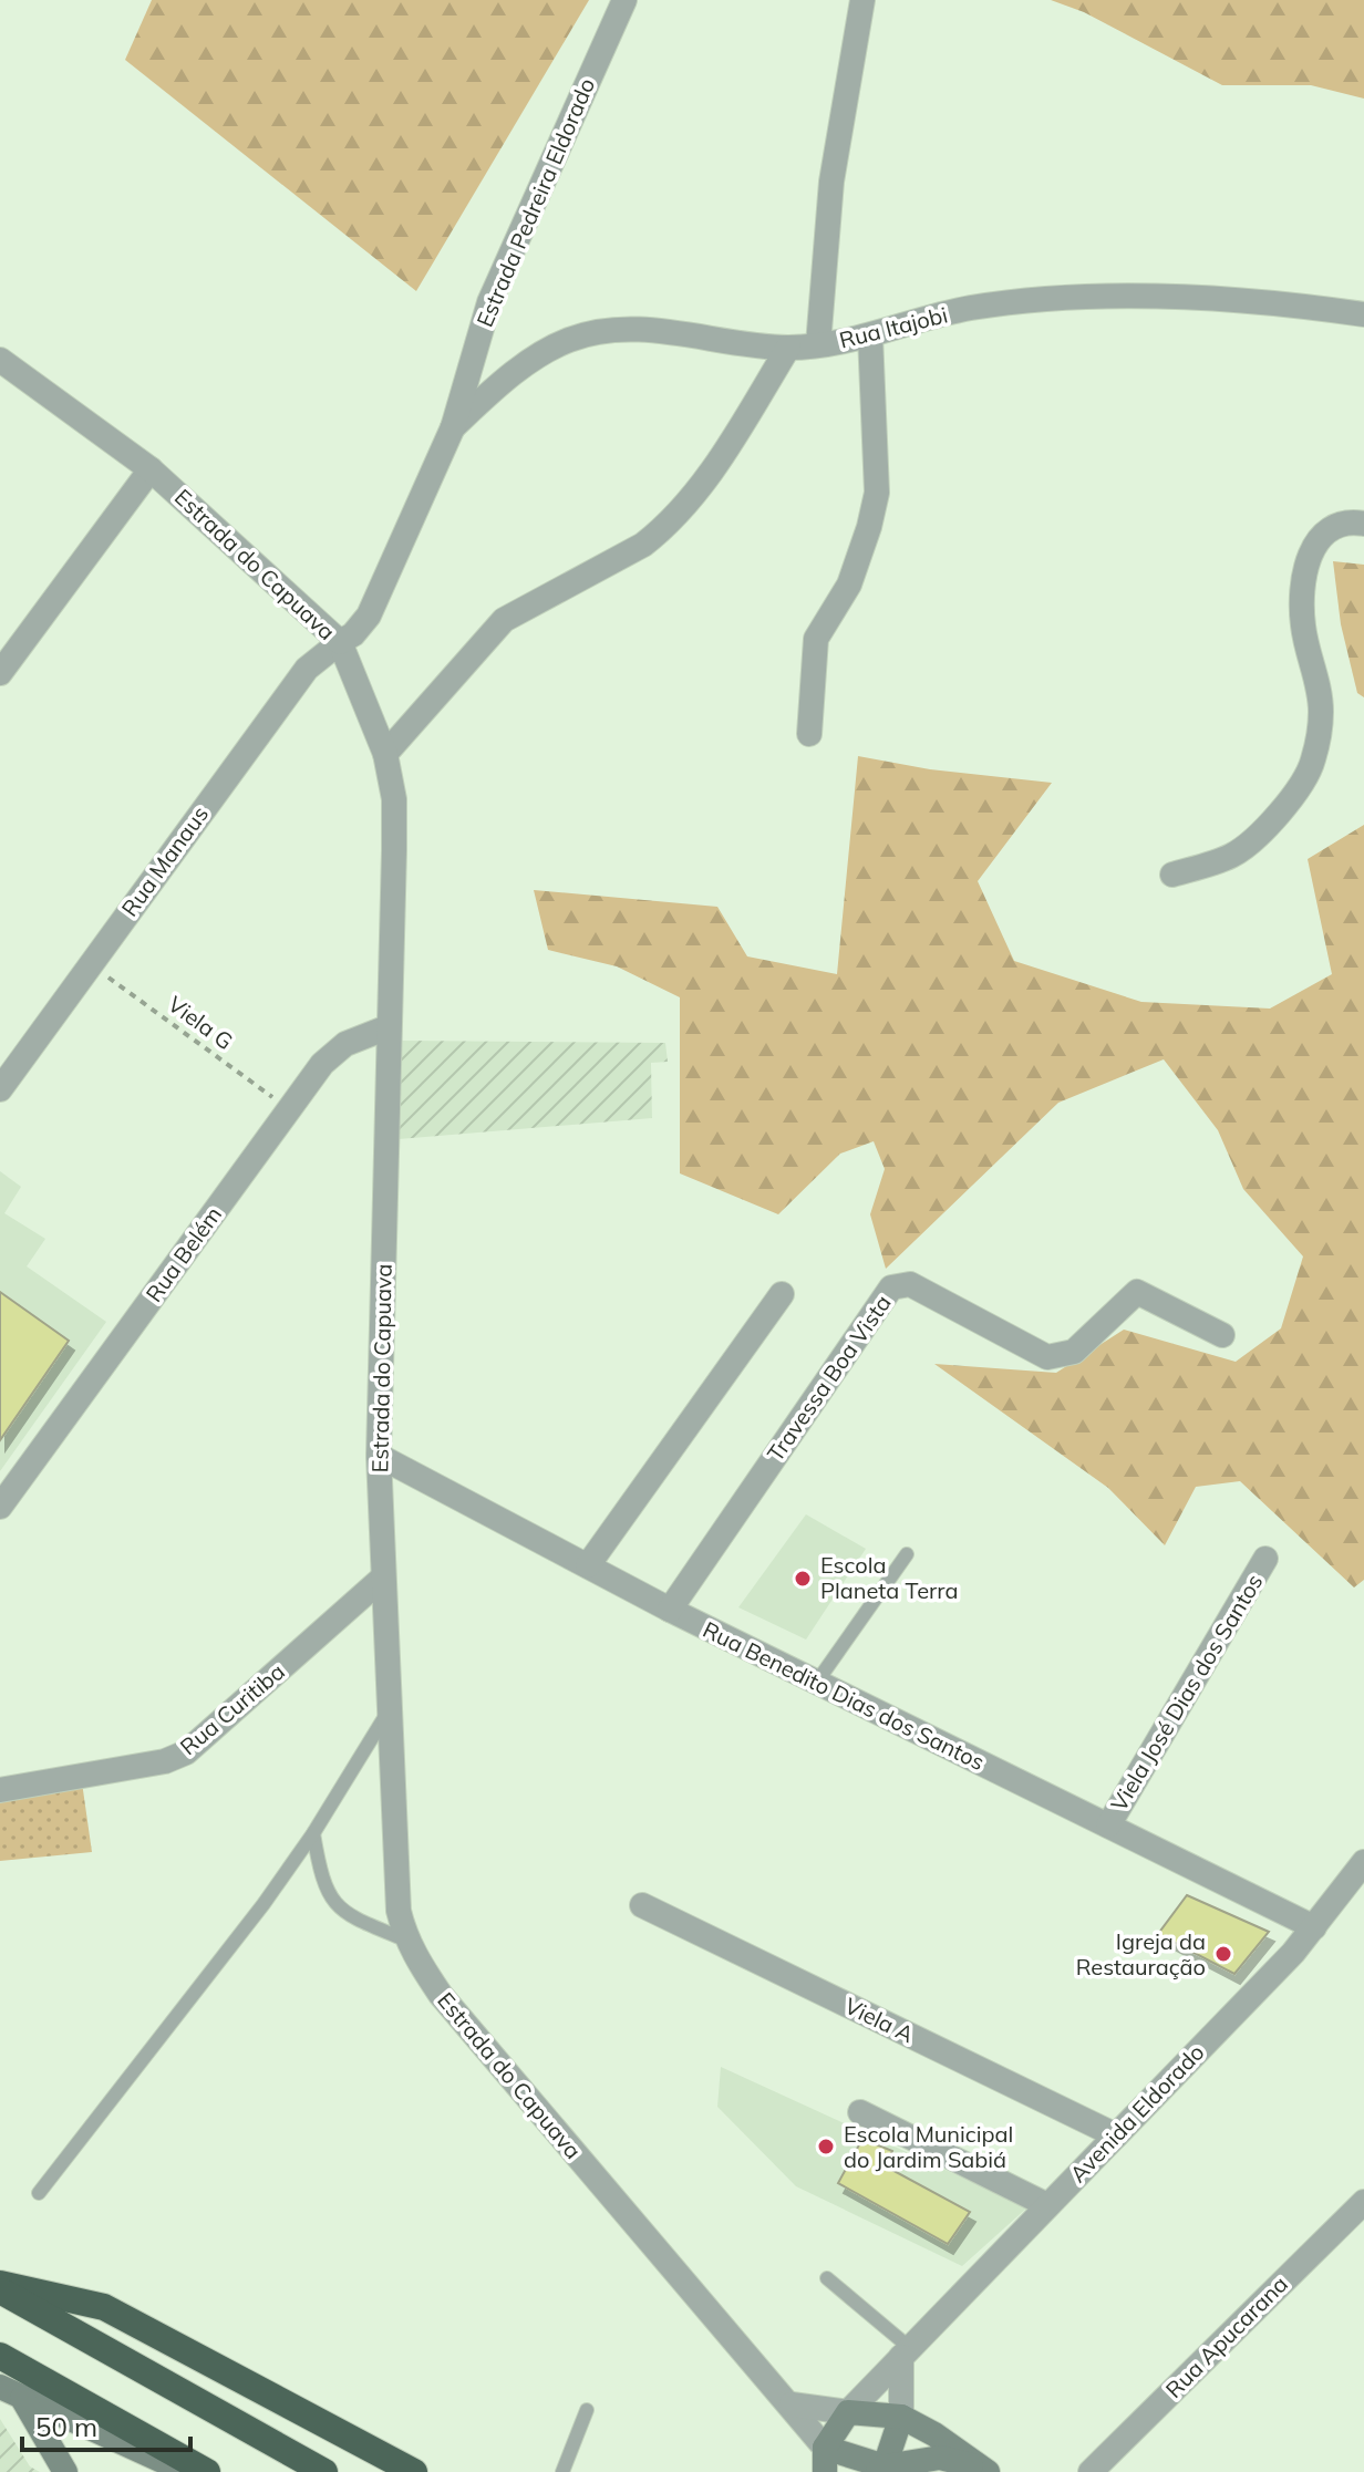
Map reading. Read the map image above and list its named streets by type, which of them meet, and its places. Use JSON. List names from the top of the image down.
{
  "streets": {
    "street": [
      "Estrada Pedreira Eldorado",
      "Rua Itajobi",
      "Estrada do Capuava",
      "Rua Manaus",
      "Rua Belém",
      "Travessa Boa Vista",
      "Viela José Dias dos Santos",
      "Rua Benedito Dias dos Santos",
      "Rua Curitiba",
      "Viela A",
      "Avenida Eldorado",
      "Rua Apucarana"
    ],
    "path": ["Viela G"]
  },
  "crossings": [
    ["Estrada Pedreira Eldorado", "Rua Itajobi"],
    ["Estrada Pedreira Eldorado", "Estrada do Capuava"],
    ["Estrada Pedreira Eldorado", "Rua Manaus"],
    ["Estrada do Capuava", "Rua Manaus"],
    ["Estrada do Capuava", "Rua Belém"],
    ["Estrada do Capuava", "Rua Benedito Dias dos Santos"],
    ["Estrada do Capuava", "Rua Curitiba"],
    ["Rua Manaus", "Viela G"],
    ["Viela G", "Rua Belém"],
    ["Travessa Boa Vista", "Rua Benedito Dias dos Santos"],
    ["Viela José Dias dos Santos", "Rua Benedito Dias dos Santos"],
    ["Rua Benedito Dias dos Santos", "Avenida Eldorado"],
    ["Viela A", "Avenida Eldorado"]
  ],
  "places": ["Escola Planeta Terra", "Igreja da Restauração", "Escola Municipal do Jardim Sabiá"],
  "scale_bar": "50 m"
}
